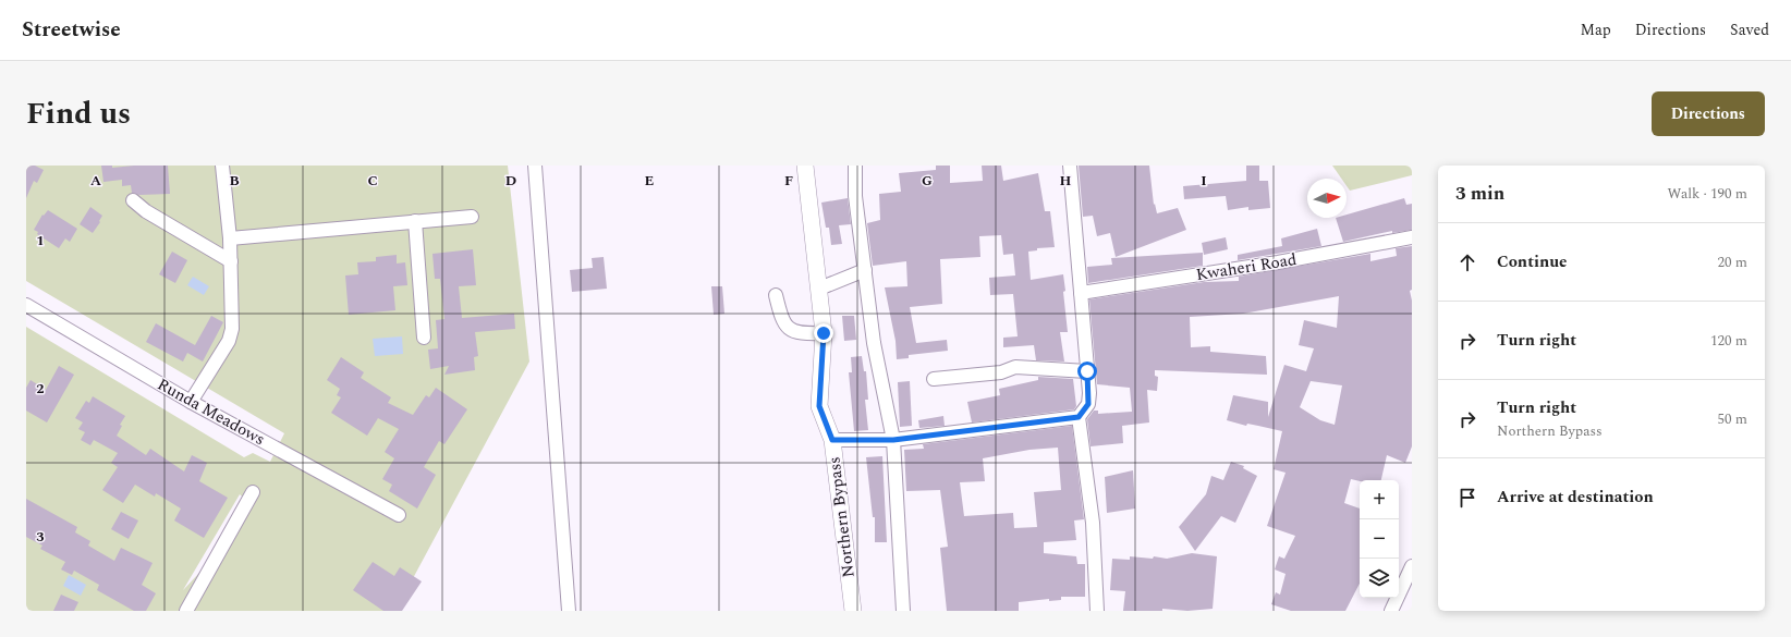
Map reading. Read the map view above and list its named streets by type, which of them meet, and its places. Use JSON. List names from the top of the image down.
{
  "streets": {
    "main road": ["Northern Bypass"],
    "street": ["Kwaheri Road", "Runda Meadows"]
  },
  "north": "right",
  "page": {
    "header": "Streetwise",
    "nav": ["Map", "Directions", "Saved"],
    "title": "Find us",
    "buttons": "Directions",
    "heading": ["3 min", "Walk · 190 m"],
    "list": [
      ["Continue", "20 m"],
      ["Turn right", "120 m"],
      ["Turn right", "Northern Bypass", "50 m"],
      "Arrive at destination"
    ],
    "map_buttons": ["+", "−"]
  },
  "grid": {
    "columns": [
      "A",
      "B",
      "C",
      "D",
      "E",
      "F",
      "G",
      "H",
      "I"
    ],
    "rows": ["1", "2", "3"]
  }
}
